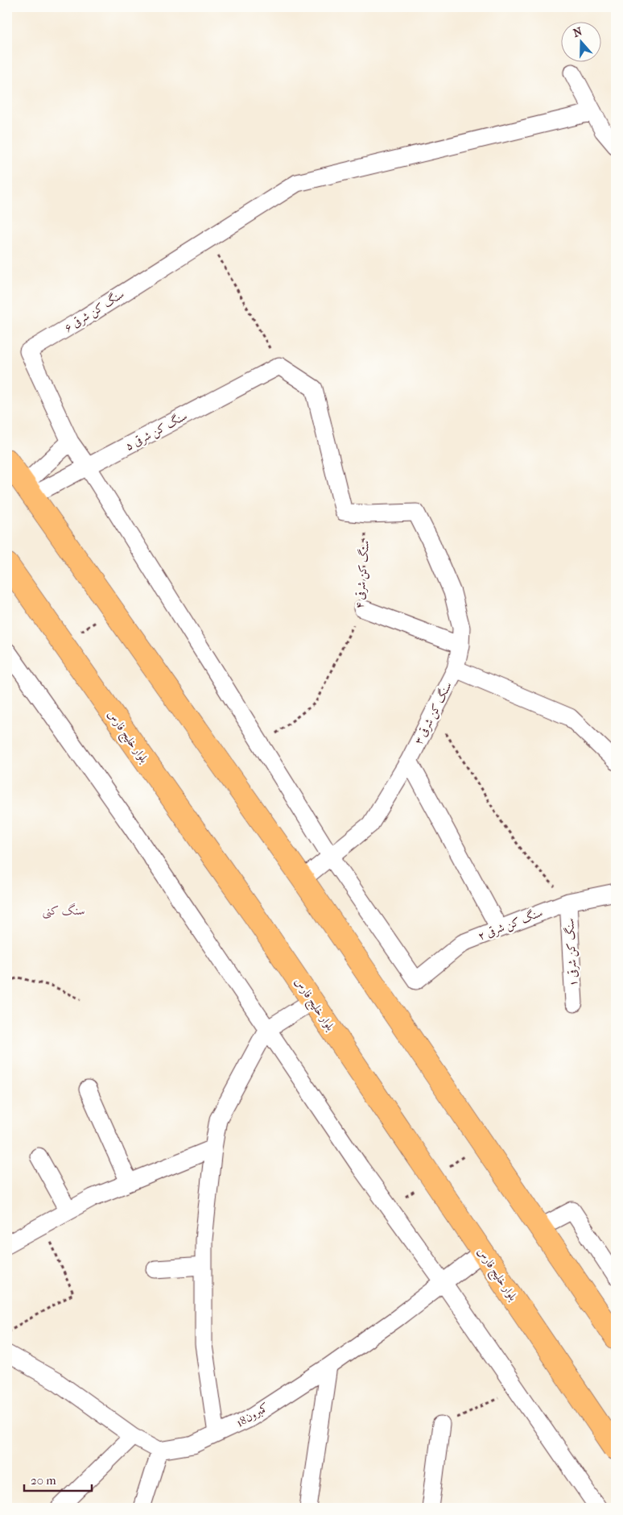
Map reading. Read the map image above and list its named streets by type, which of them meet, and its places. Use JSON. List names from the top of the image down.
{
  "streets": {
    "main road": ["بلوار خلیج فارس"],
    "street": [
      "سنگ کن شرقی ۶",
      "سنگ کن شرقی ۵",
      "سنگ کن شرقی ۳",
      "سنگ کن شرقی ۲",
      "سنگ کن شرقی ۱",
      "کمبرون18"
    ],
    "path": ["سنگ کن شرقی ۴"]
  },
  "crossings": [
    ["سنگ کن شرقی ۴", "سنگ کن شرقی ۳"],
    ["سنگ کن شرقی ۳", "سنگ کن شرقی ۲"],
    ["بلوار خلیج فارس", "کمبرون18"],
    ["سنگ کن شرقی ۲", "سنگ کن شرقی ۱"]
  ],
  "districts": ["سنگ کنی"],
  "scale_bar": "20 m",
  "north": "top"
}
